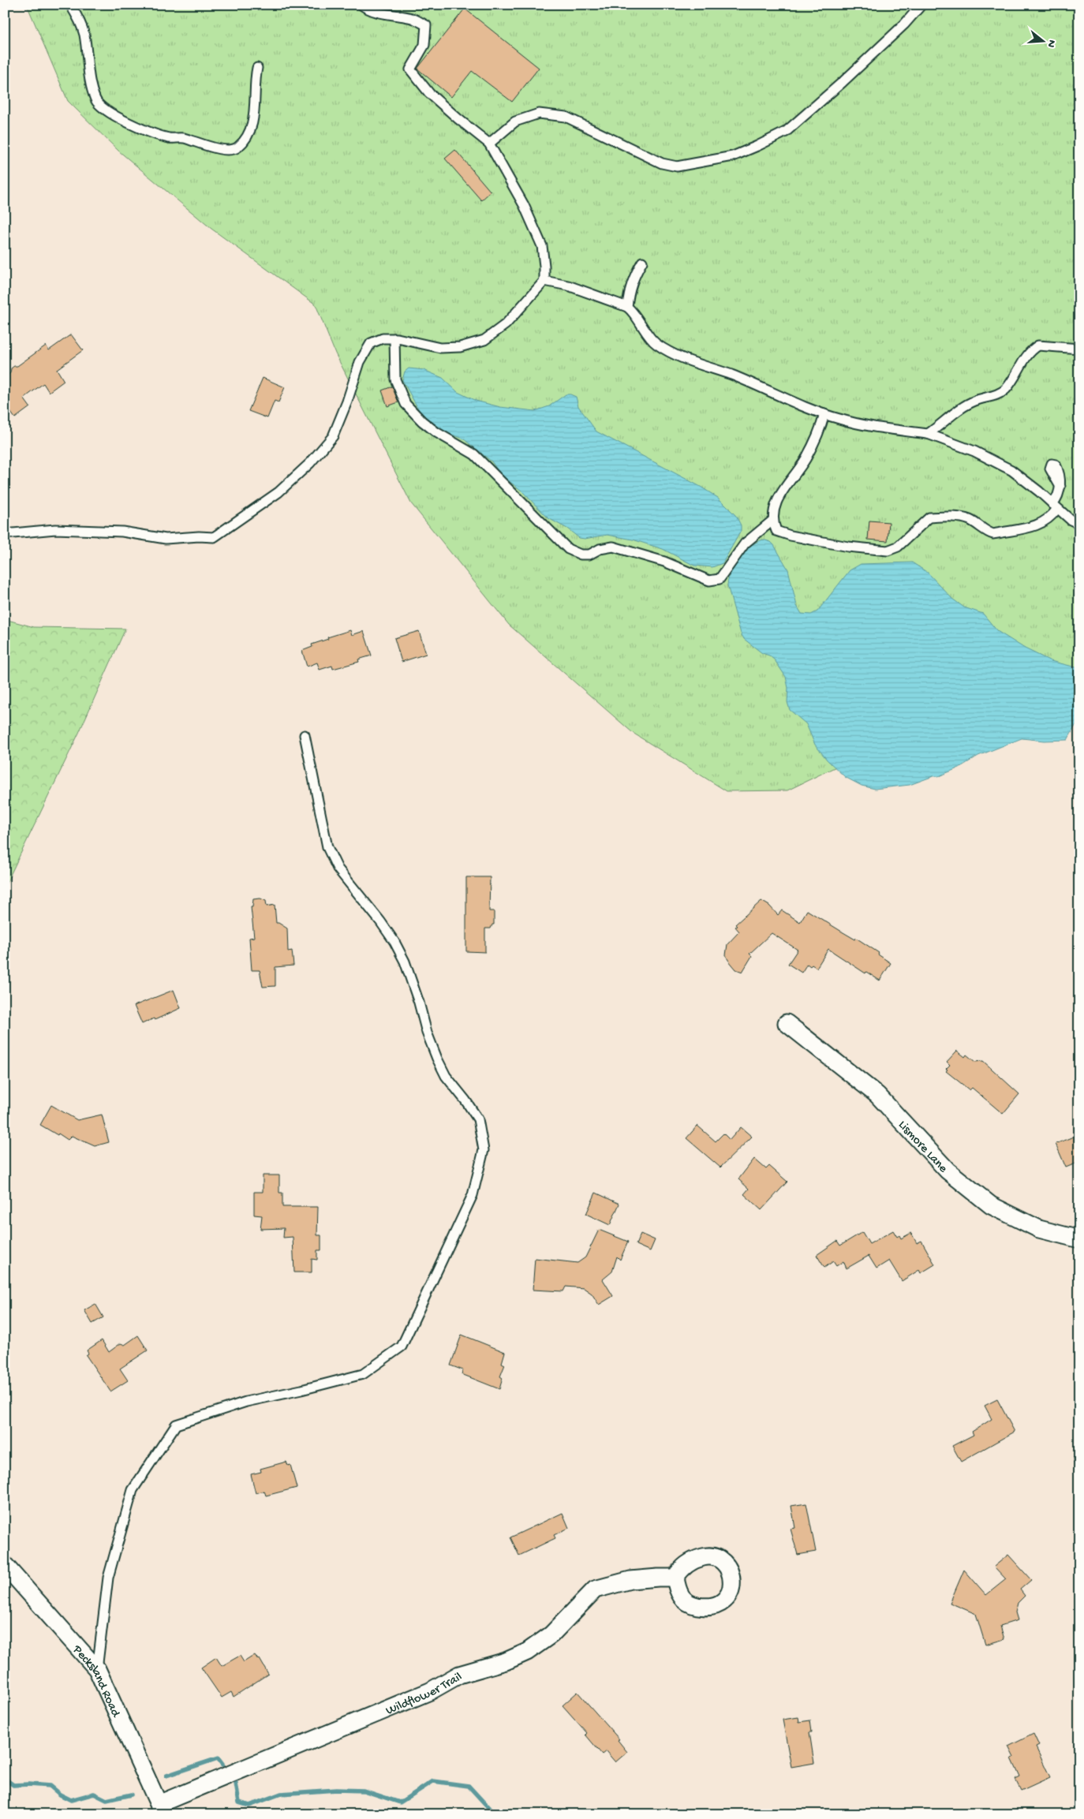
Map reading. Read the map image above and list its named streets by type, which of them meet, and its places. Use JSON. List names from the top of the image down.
{
  "streets": {
    "street": ["Lismore Lane", "Pecksland Road", "Wildflower Trail"]
  },
  "crossings": [
    ["Pecksland Road", "Wildflower Trail"]
  ],
  "north": "right"
}
